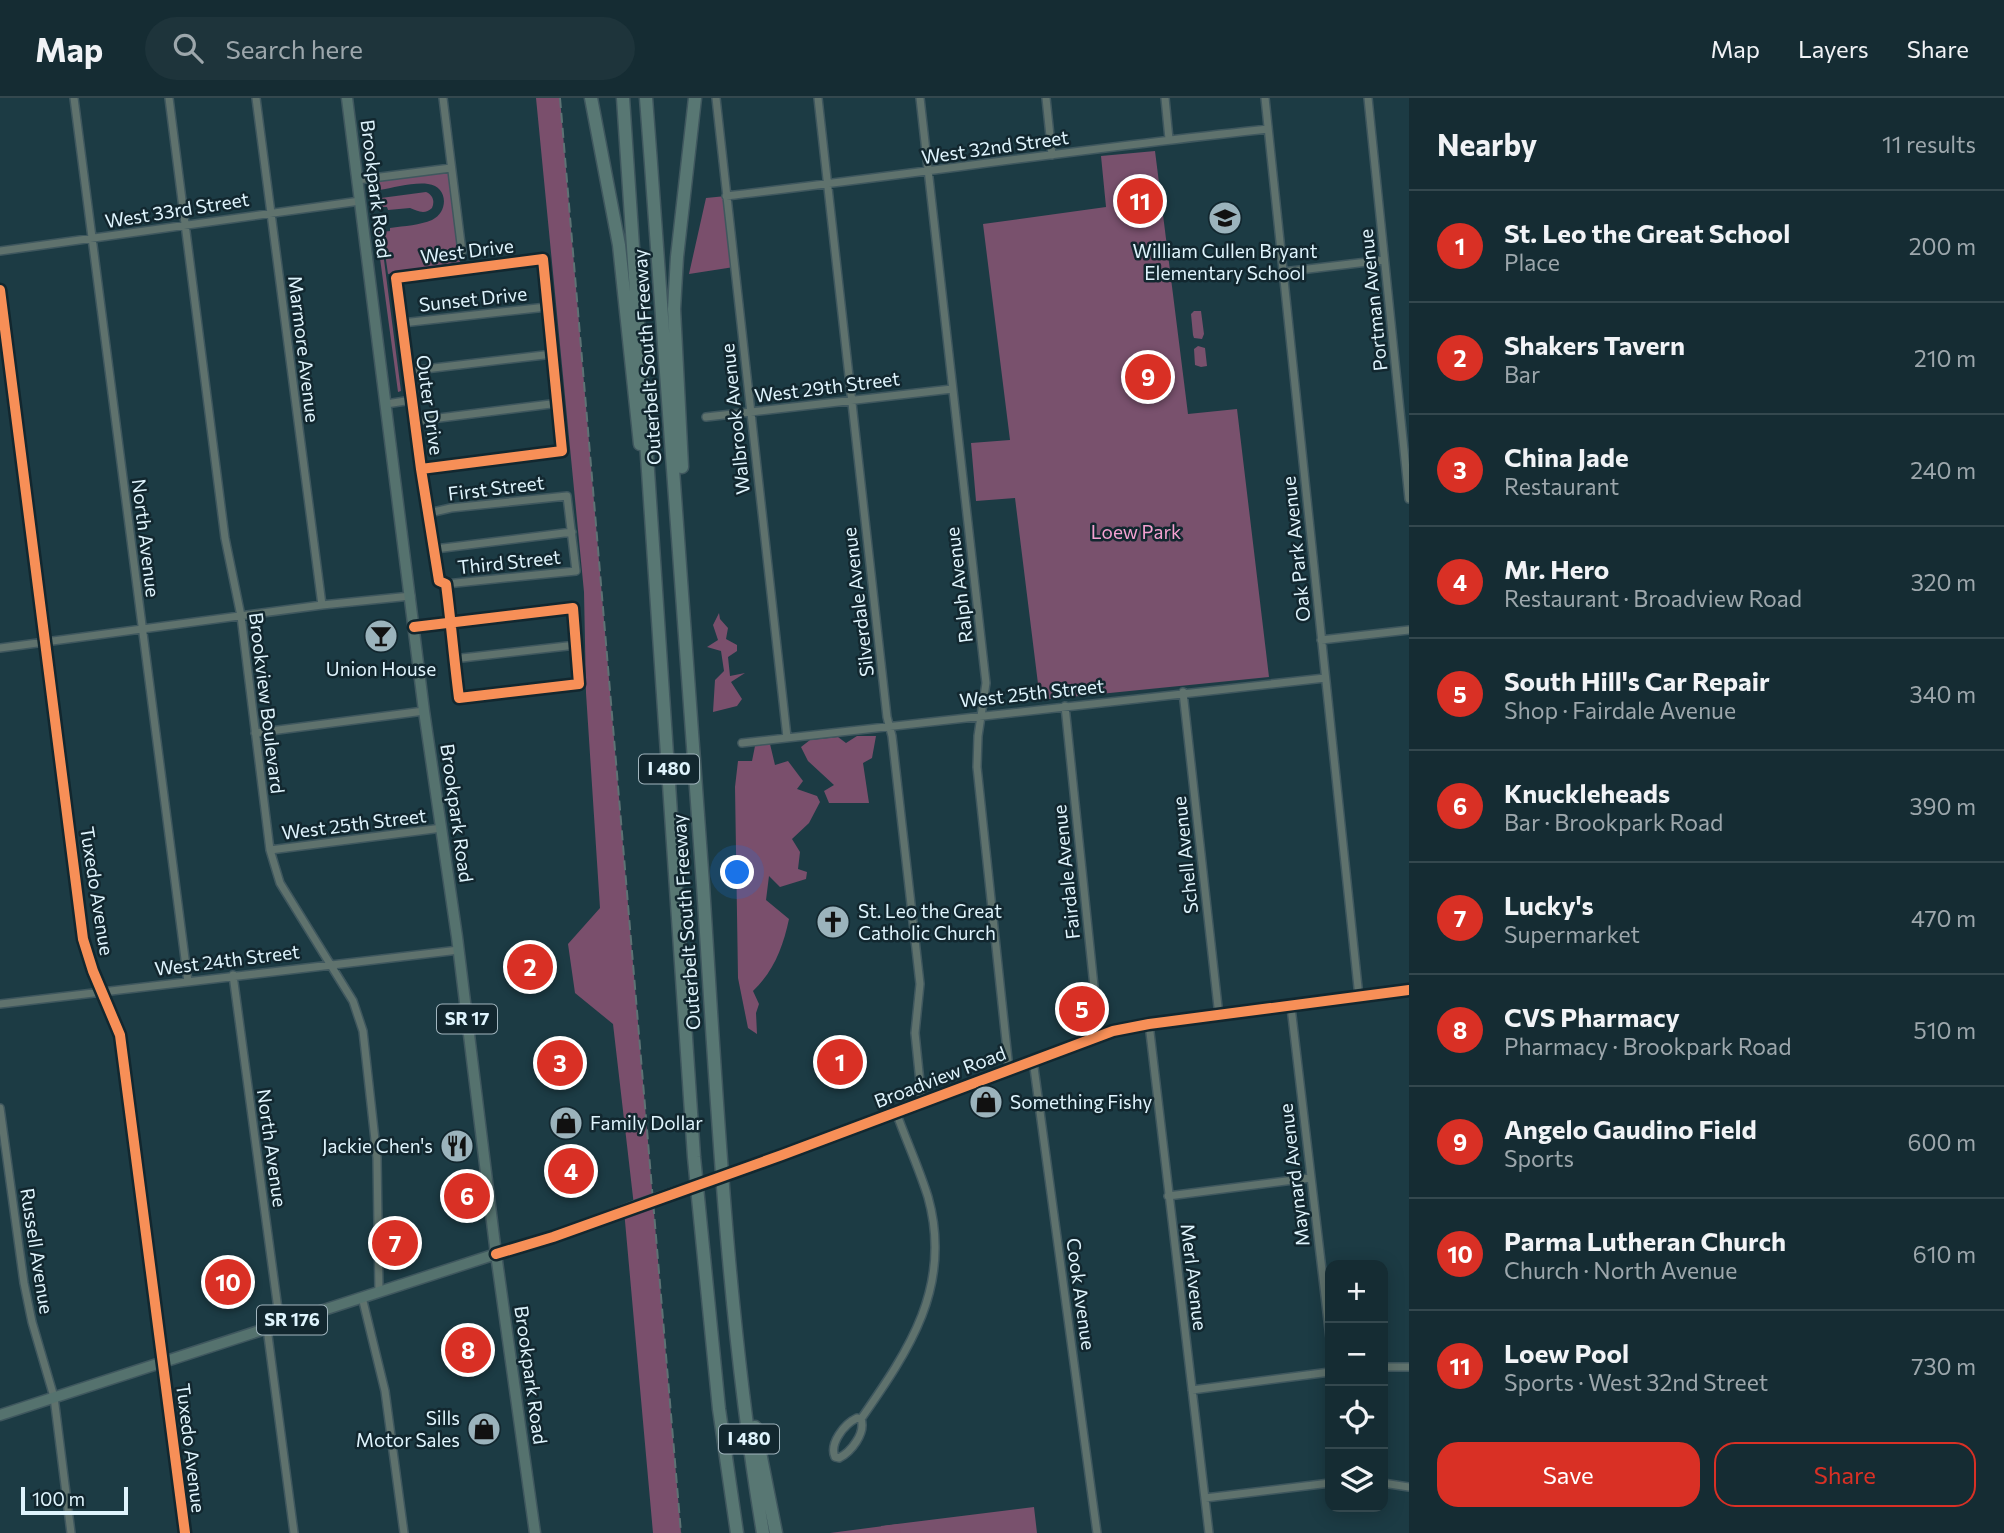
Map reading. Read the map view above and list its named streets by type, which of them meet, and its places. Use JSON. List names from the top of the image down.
{
  "streets": {
    "highway": ["Outerbelt South Freeway", "I 480"],
    "main road": [
      "Brookpark Road",
      "SR 17",
      "Broadview Road",
      "SR 176"
    ],
    "street": [
      "West 32nd Street",
      "West 33rd Street",
      "West Drive",
      "Sunset Drive",
      "Portman Avenue",
      "Marmore Avenue",
      "West 29th Street",
      "Outer Drive",
      "Walbrook Avenue",
      "First Street",
      "North Avenue",
      "Oak Park Avenue",
      "Third Street",
      "Ralph Avenue",
      "Silverdale Avenue",
      "West 25th Street",
      "Brookview Boulevard",
      "Schell Avenue",
      "Fairdale Avenue",
      "Tuxedo Avenue",
      "West 24th Street",
      "Maynard Avenue",
      "Russell Avenue",
      "Merl Avenue",
      "Cook Avenue"
    ]
  },
  "crossings": [
    ["West 32nd Street", "Walbrook Avenue"],
    ["West 32nd Street", "Oak Park Avenue"],
    ["West 32nd Street", "Ralph Avenue"],
    ["West 32nd Street", "Silverdale Avenue"],
    ["Brookpark Road", "West 33rd Street"],
    ["Brookpark Road", "West 25th Street"],
    ["Brookpark Road", "West 24th Street"],
    ["Brookpark Road", "Broadview Road"],
    ["West 33rd Street", "Marmore Avenue"],
    ["West 33rd Street", "North Avenue"],
    ["West 33rd Street", "Brookview Boulevard"],
    ["West Drive", "Sunset Drive"],
    ["West Drive", "Outer Drive"],
    ["Sunset Drive", "Outer Drive"],
    ["West 29th Street", "Walbrook Avenue"],
    ["West 29th Street", "Ralph Avenue"],
    ["West 29th Street", "Silverdale Avenue"],
    ["Outer Drive", "First Street"],
    ["Outer Drive", "Third Street"],
    ["Walbrook Avenue", "West 25th Street"],
    ["First Street", "Third Street"],
    ["North Avenue", "West 24th Street"],
    ["North Avenue", "Broadview Road"],
    ["Oak Park Avenue", "West 25th Street"],
    ["Oak Park Avenue", "Broadview Road"],
    ["Ralph Avenue", "West 25th Street"],
    ["Ralph Avenue", "Broadview Road"],
    ["Silverdale Avenue", "West 25th Street"],
    ["Silverdale Avenue", "Broadview Road"],
    ["West 25th Street", "Brookview Boulevard"],
    ["West 25th Street", "Schell Avenue"],
    ["West 25th Street", "Fairdale Avenue"],
    ["Brookview Boulevard", "West 24th Street"],
    ["Brookview Boulevard", "Broadview Road"],
    ["Schell Avenue", "Broadview Road"],
    ["Fairdale Avenue", "Broadview Road"],
    ["Tuxedo Avenue", "West 24th Street"],
    ["Tuxedo Avenue", "Broadview Road"],
    ["Broadview Road", "Maynard Avenue"],
    ["Broadview Road", "Russell Avenue"],
    ["Broadview Road", "Merl Avenue"],
    ["Broadview Road", "Cook Avenue"]
  ],
  "parks": ["Loew Park"],
  "places": {
    "school or university": ["William Cullen Bryant Elementary School"],
    "bar": ["Union House"],
    "church": ["St. Leo the Great Catholic Church"],
    "shop": ["Something Fishy", "Family Dollar", "Sills Motor Sales"],
    "restaurant": ["Jackie Chen's"]
  },
  "scale_bar": "100 m",
  "page": {
    "header": "Map",
    "search": "Search here",
    "nav": ["Map", "Layers", "Share"],
    "heading": ["Nearby", "11 results"],
    "pins": [
      "11",
      "9",
      "2",
      "5",
      "1",
      "3",
      "4",
      "6",
      "7",
      "10",
      "8"
    ],
    "list": [
      {
        "mark": "1",
        "name": "St. Leo the Great School",
        "note": "Place",
        "value": "200 m"
      },
      {
        "mark": "2",
        "name": "Shakers Tavern",
        "note": "Bar",
        "value": "210 m"
      },
      {
        "mark": "3",
        "name": "China Jade",
        "note": "Restaurant",
        "value": "240 m"
      },
      {
        "mark": "4",
        "name": "Mr. Hero",
        "note": "Restaurant · Broadview Road",
        "value": "320 m"
      },
      {
        "mark": "5",
        "name": "South Hill's Car Repair",
        "note": "Shop · Fairdale Avenue",
        "value": "340 m"
      },
      {
        "mark": "6",
        "name": "Knuckleheads",
        "note": "Bar · Brookpark Road",
        "value": "390 m"
      },
      {
        "mark": "7",
        "name": "Lucky's",
        "note": "Supermarket",
        "value": "470 m"
      },
      {
        "mark": "8",
        "name": "CVS Pharmacy",
        "note": "Pharmacy · Brookpark Road",
        "value": "510 m"
      },
      {
        "mark": "9",
        "name": "Angelo Gaudino Field",
        "note": "Sports",
        "value": "600 m"
      },
      {
        "mark": "10",
        "name": "Parma Lutheran Church",
        "note": "Church · North Avenue",
        "value": "610 m"
      },
      {
        "mark": "11",
        "name": "Loew Pool",
        "note": "Sports · West 32nd Street",
        "value": "730 m"
      }
    ],
    "map_buttons": ["+", "−"],
    "buttons": ["Save", "Share"],
    "scale": "100 m"
  }
}
